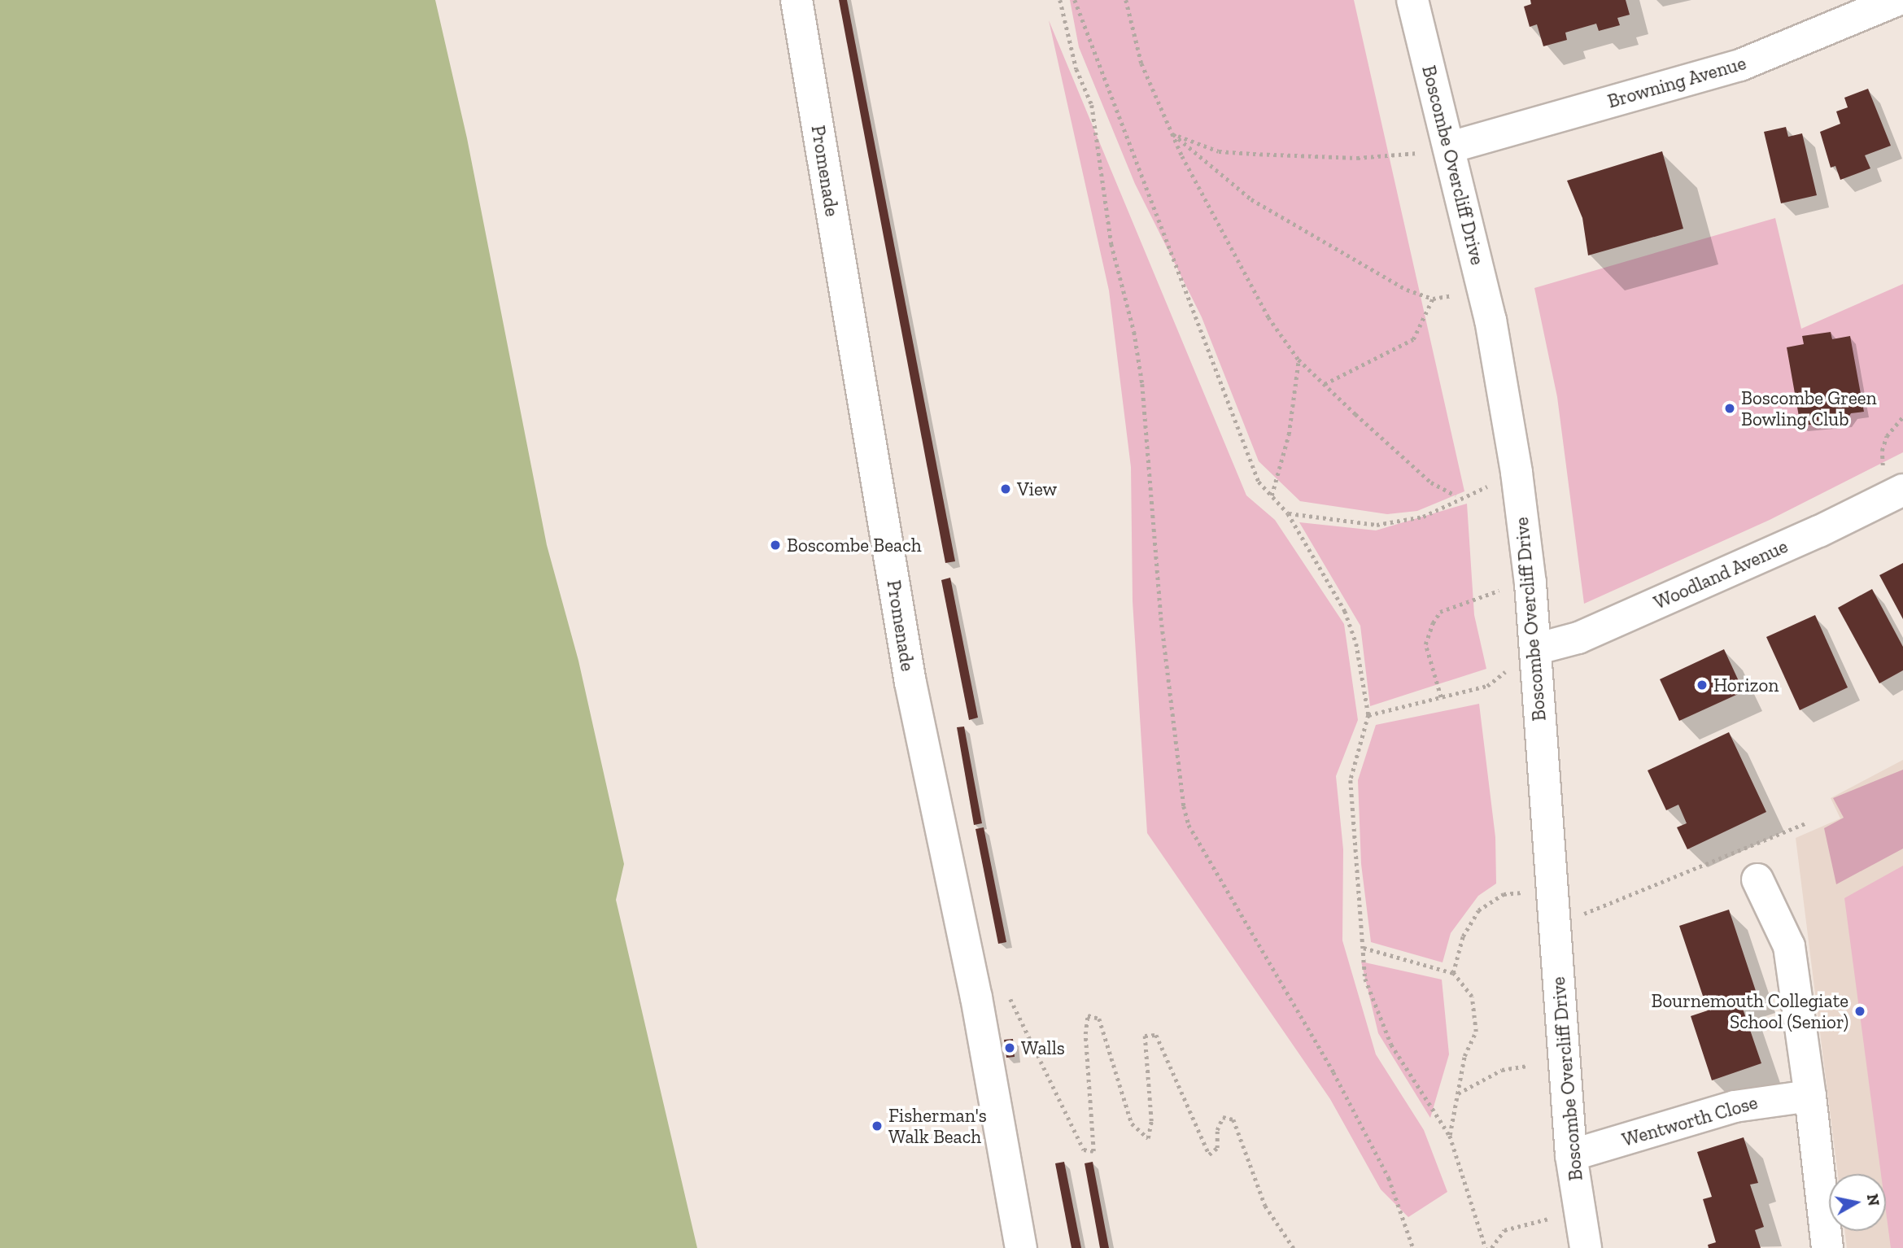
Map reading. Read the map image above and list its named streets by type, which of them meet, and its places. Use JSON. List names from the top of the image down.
{
  "streets": {
    "street": [
      "Browning Avenue",
      "Boscombe Overcliff Drive",
      "Promenade",
      "Woodland Avenue",
      "Wentworth Close"
    ]
  },
  "crossings": [
    ["Browning Avenue", "Boscombe Overcliff Drive"],
    ["Boscombe Overcliff Drive", "Woodland Avenue"],
    ["Boscombe Overcliff Drive", "Wentworth Close"]
  ],
  "places": [
    "Boscombe Green Bowling Club",
    "View",
    "Boscombe Beach",
    "Horizon",
    "Bournemouth Collegiate School (Senior)",
    "Walls",
    "Fisherman's Walk Beach"
  ],
  "north": "right"
}
